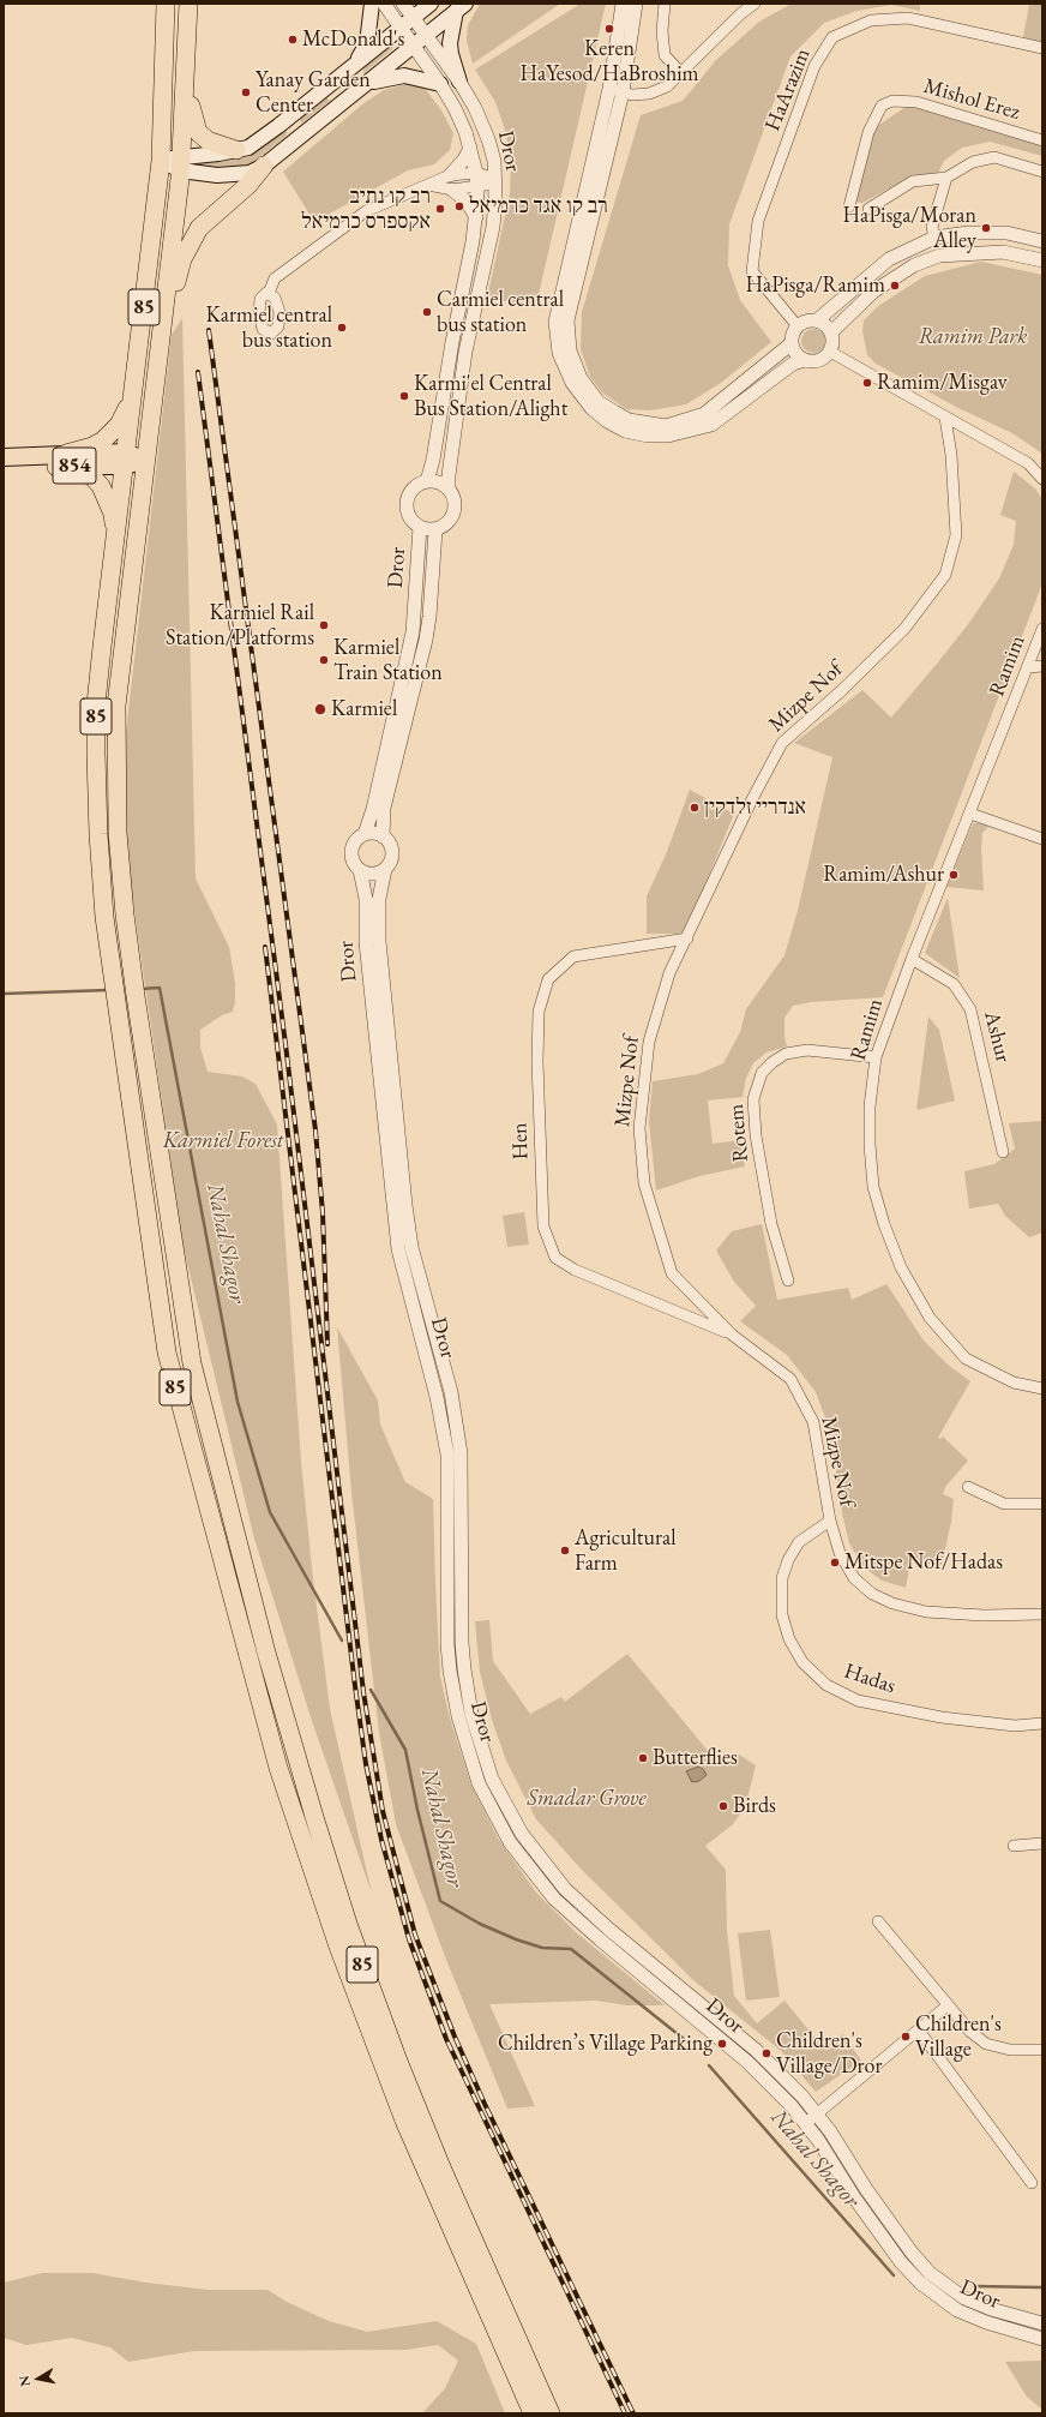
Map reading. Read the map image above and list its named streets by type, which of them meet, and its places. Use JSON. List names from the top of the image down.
{
  "streets": {
    "highway": ["85"],
    "main road": ["854"],
    "street": [
      "HaArazim",
      "Mishol Erez",
      "Dror",
      "Ramim",
      "Mizpe Nof",
      "Ashur",
      "Rotem",
      "Hen",
      "Hadas"
    ]
  },
  "crossings": [
    ["85", "854"],
    ["Ramim", "Ashur"],
    ["Ramim", "Rotem"],
    ["Mizpe Nof", "Hen"],
    ["Mizpe Nof", "Hadas"]
  ],
  "water": ["Nahal Shagor"],
  "parks": ["Ramim Park", "Karmiel Forest", "Smadar Grove"],
  "places": [
    "Keren HaYesod/HaBroshim",
    "McDonald's",
    "Yanay Garden Center",
    "רב קו אגד כרמיאל",
    "רב קו נתיב אקספרס כרמיאל",
    "HaPisga/Moran Alley",
    "HaPisga/Ramim",
    "Carmiel central bus station",
    "Karmiel central bus station",
    "Ramim/Misgav",
    "Karmi'el Central Bus Station/Alight",
    "Karmiel Rail Station/Platforms",
    "Karmiel Train Station",
    "Karmiel",
    "אנדריי זלדקין",
    "Ramim/Ashur",
    "Agricultural Farm",
    "Mitspe Nof/Hadas",
    "Butterflies",
    "Birds",
    "Children's Village",
    "Children’s Village Parking",
    "Children's Village/Dror"
  ],
  "north": "left"
}
